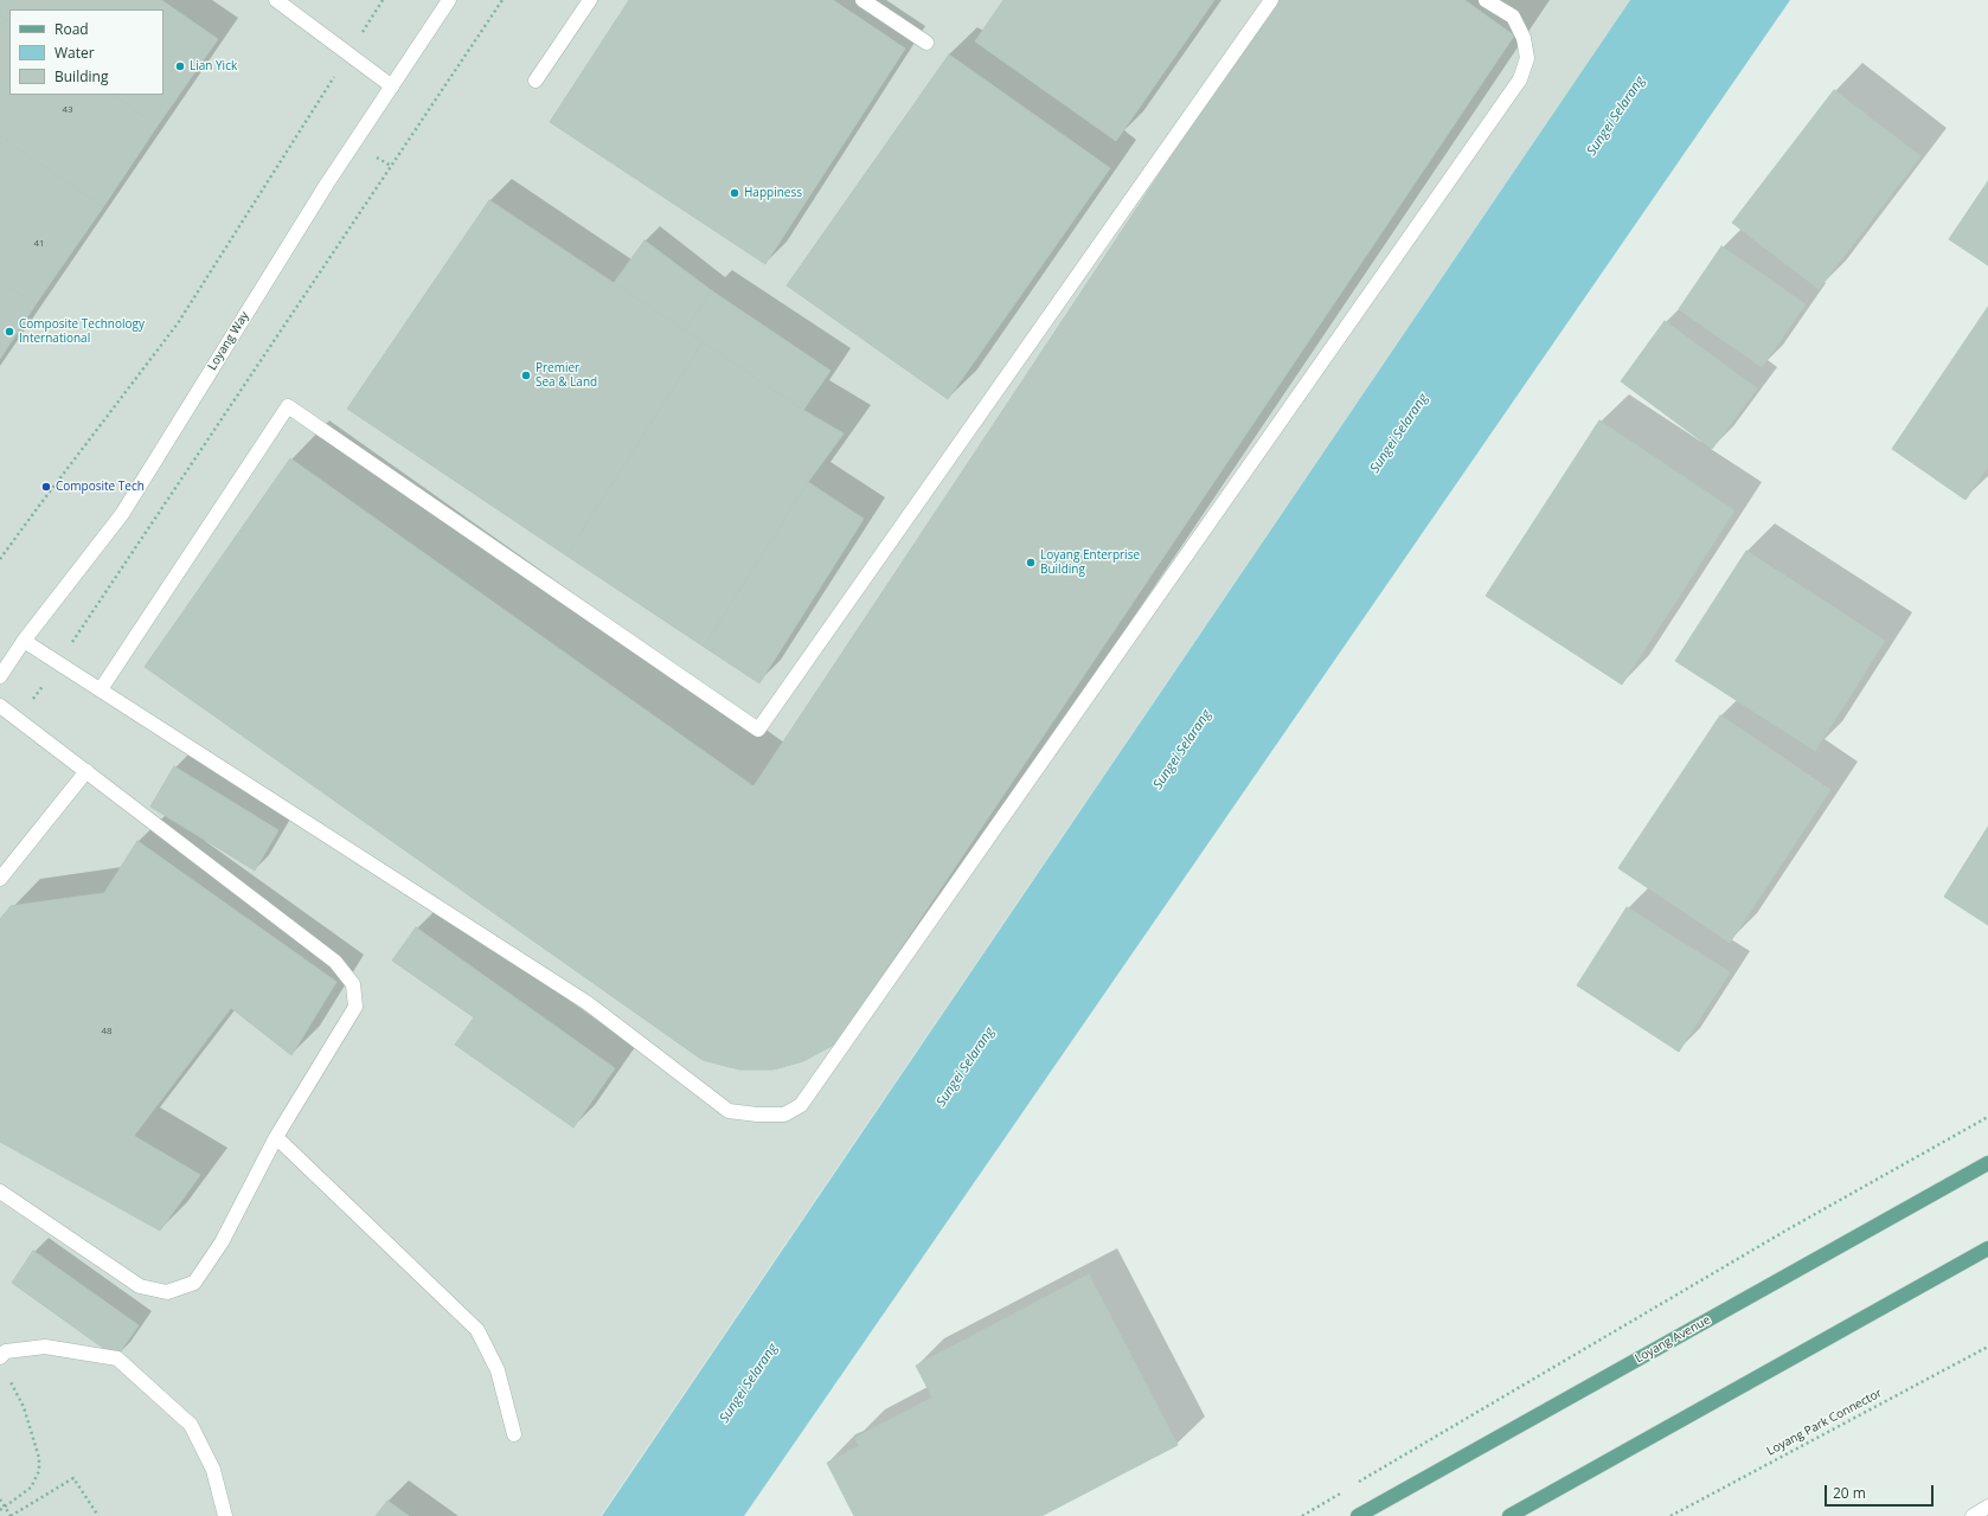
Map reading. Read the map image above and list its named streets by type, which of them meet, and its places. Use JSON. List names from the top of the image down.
{
  "streets": {
    "main road": ["Loyang Avenue"],
    "street": ["Loyang Way"],
    "path": ["Loyang Park Connector"]
  },
  "water": ["Sungei Selarang"],
  "places": [
    "Lian Yick",
    "Happiness",
    "Composite Technology International",
    "Premier Sea & Land",
    "Composite Tech",
    "Loyang Enterprise Building"
  ],
  "house_numbers": ["43", "41", "48"],
  "legend": ["Road", "Water", "Building"],
  "scale_bar": "20 m"
}
